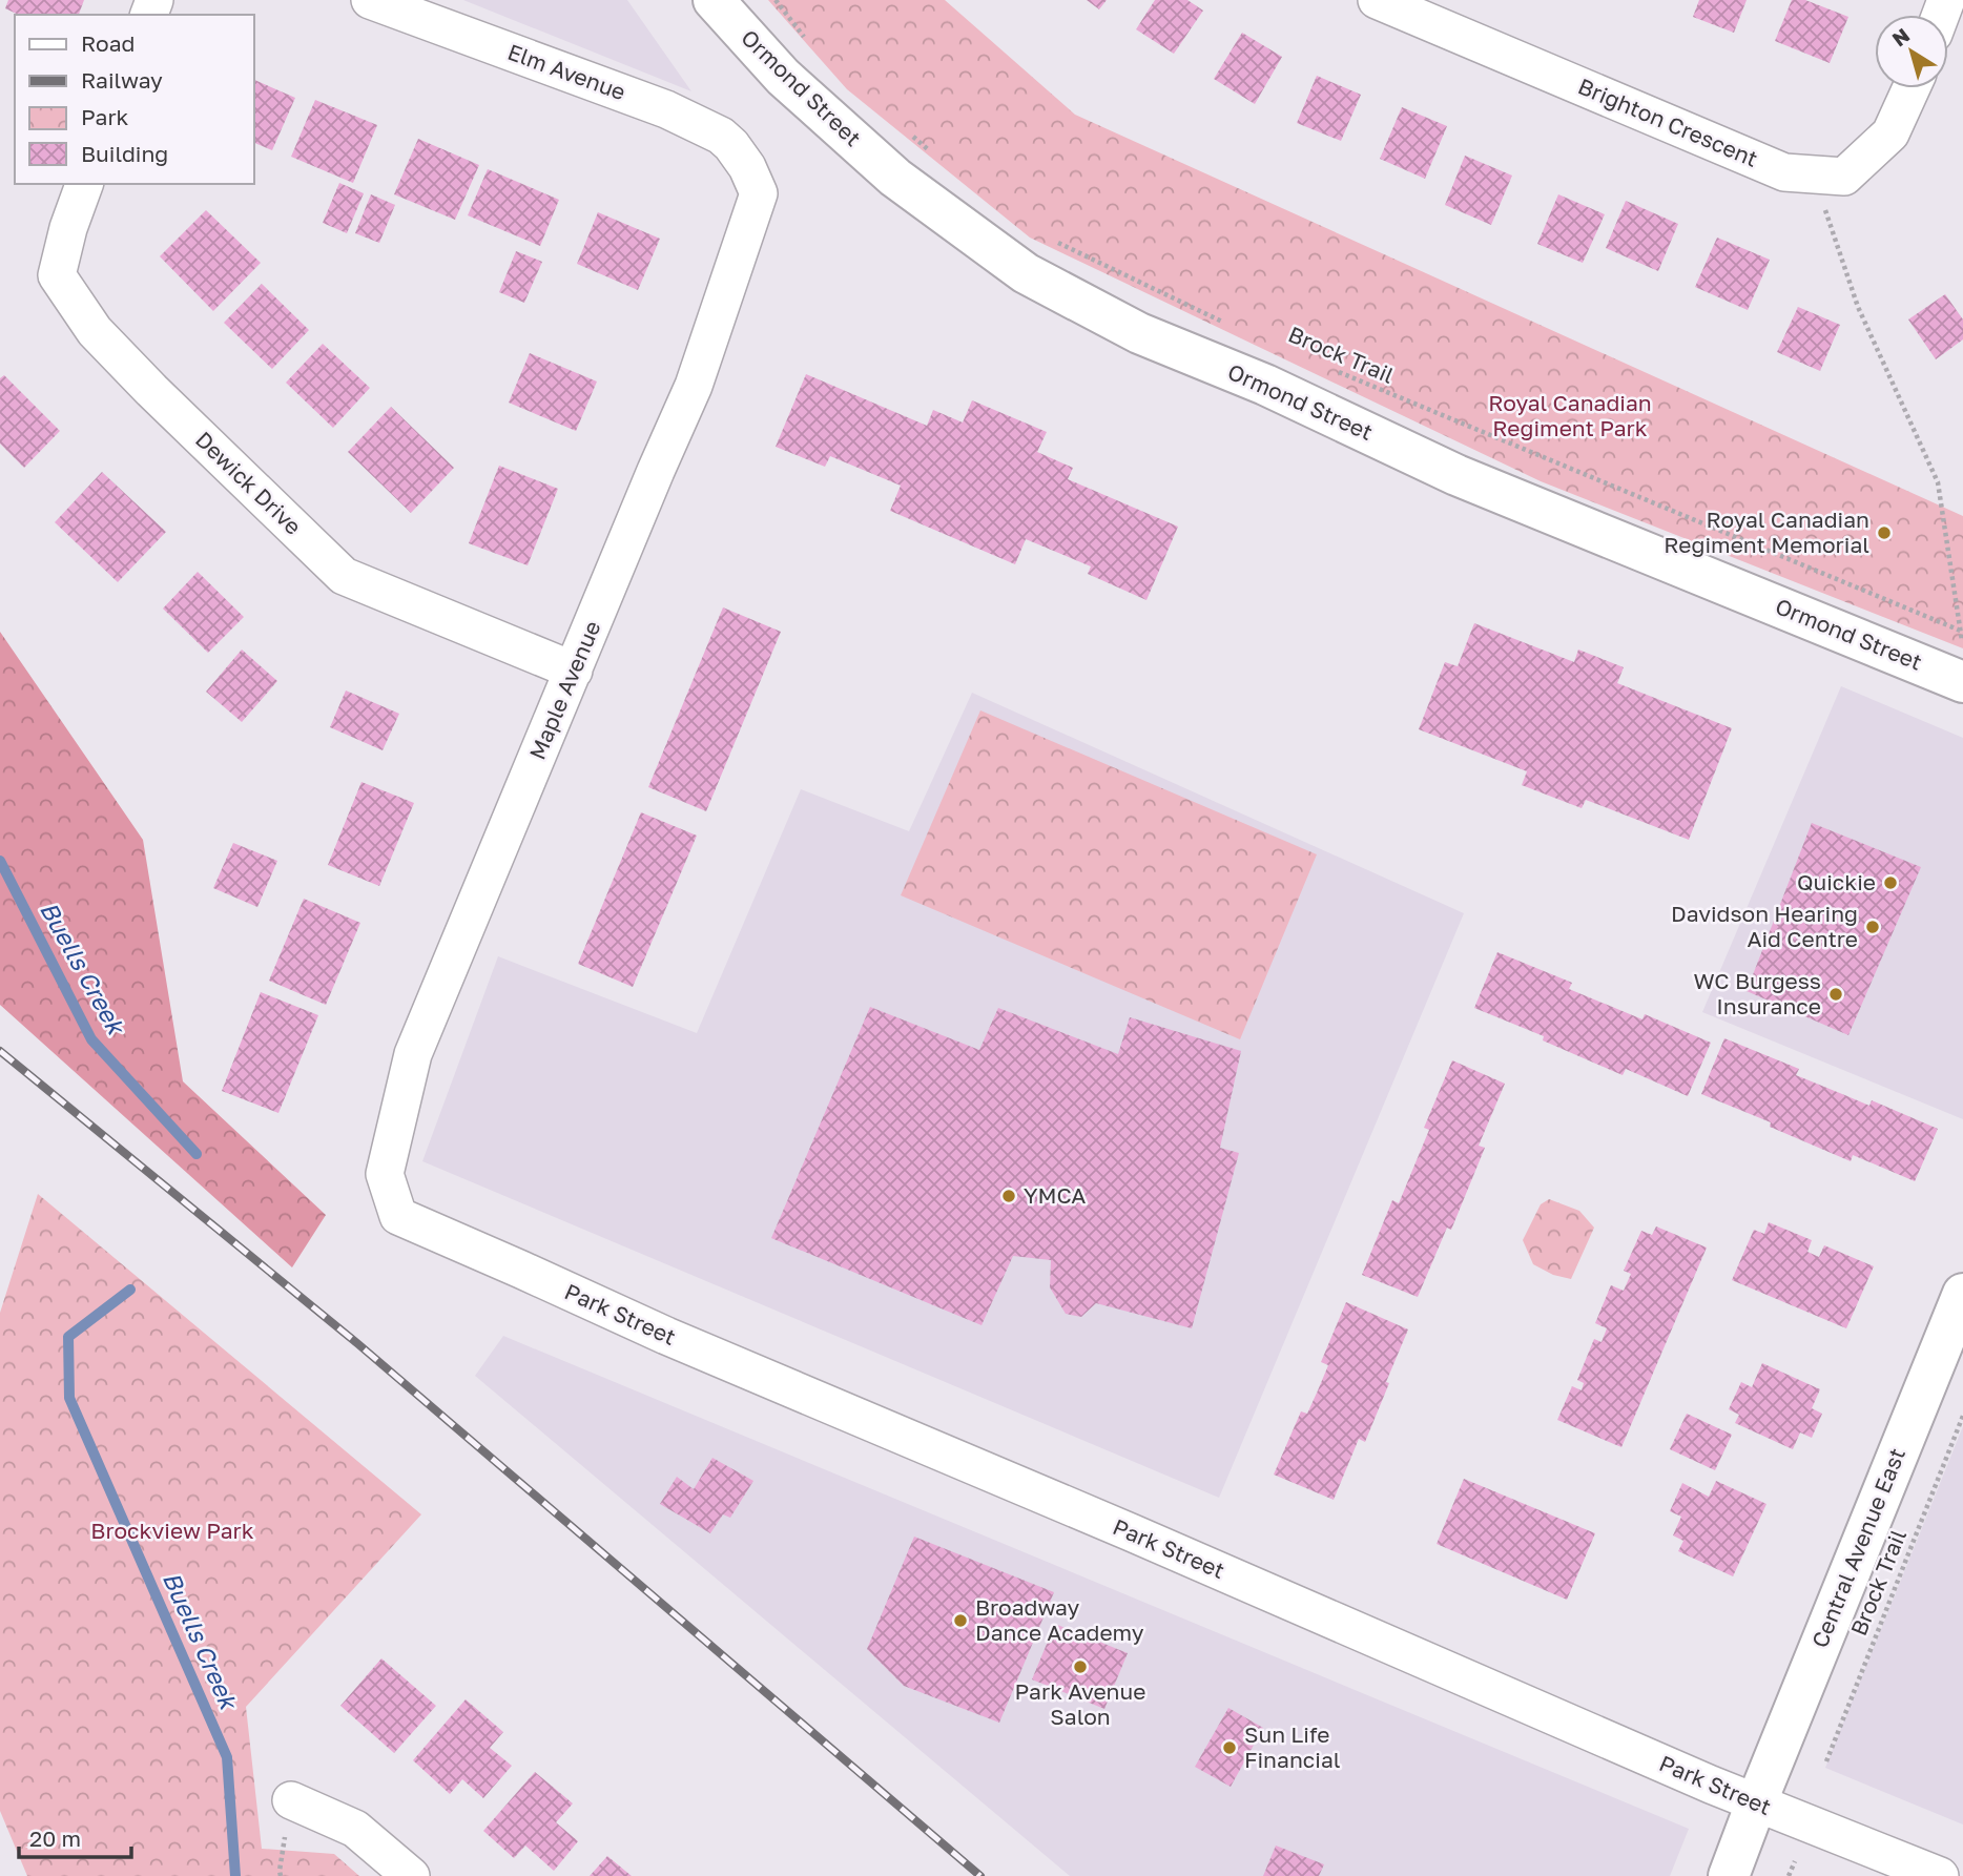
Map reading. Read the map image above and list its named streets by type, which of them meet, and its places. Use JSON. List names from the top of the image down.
{
  "streets": {
    "street": [
      "Elm Avenue",
      "Ormond Street",
      "Brighton Crescent",
      "Dewick Drive",
      "Maple Avenue",
      "Park Street",
      "Central Avenue East"
    ],
    "path": ["Brock Trail"]
  },
  "crossings": [
    ["Elm Avenue", "Maple Avenue"],
    ["Dewick Drive", "Maple Avenue"],
    ["Maple Avenue", "Park Street"],
    ["Park Street", "Central Avenue East"]
  ],
  "water": ["Buells Creek"],
  "parks": ["Royal Canadian Regiment Park", "Brockview Park"],
  "places": [
    "Royal Canadian Regiment Memorial",
    "Quickie",
    "Davidson Hearing Aid Centre",
    "WC Burgess Insurance",
    "YMCA",
    "Broadway Dance Academy",
    "Park Avenue Salon",
    "Sun Life Financial"
  ],
  "legend": [
    "Road",
    "Railway",
    "Park",
    "Building"
  ],
  "scale_bar": "20 m",
  "north": "top left"
}
